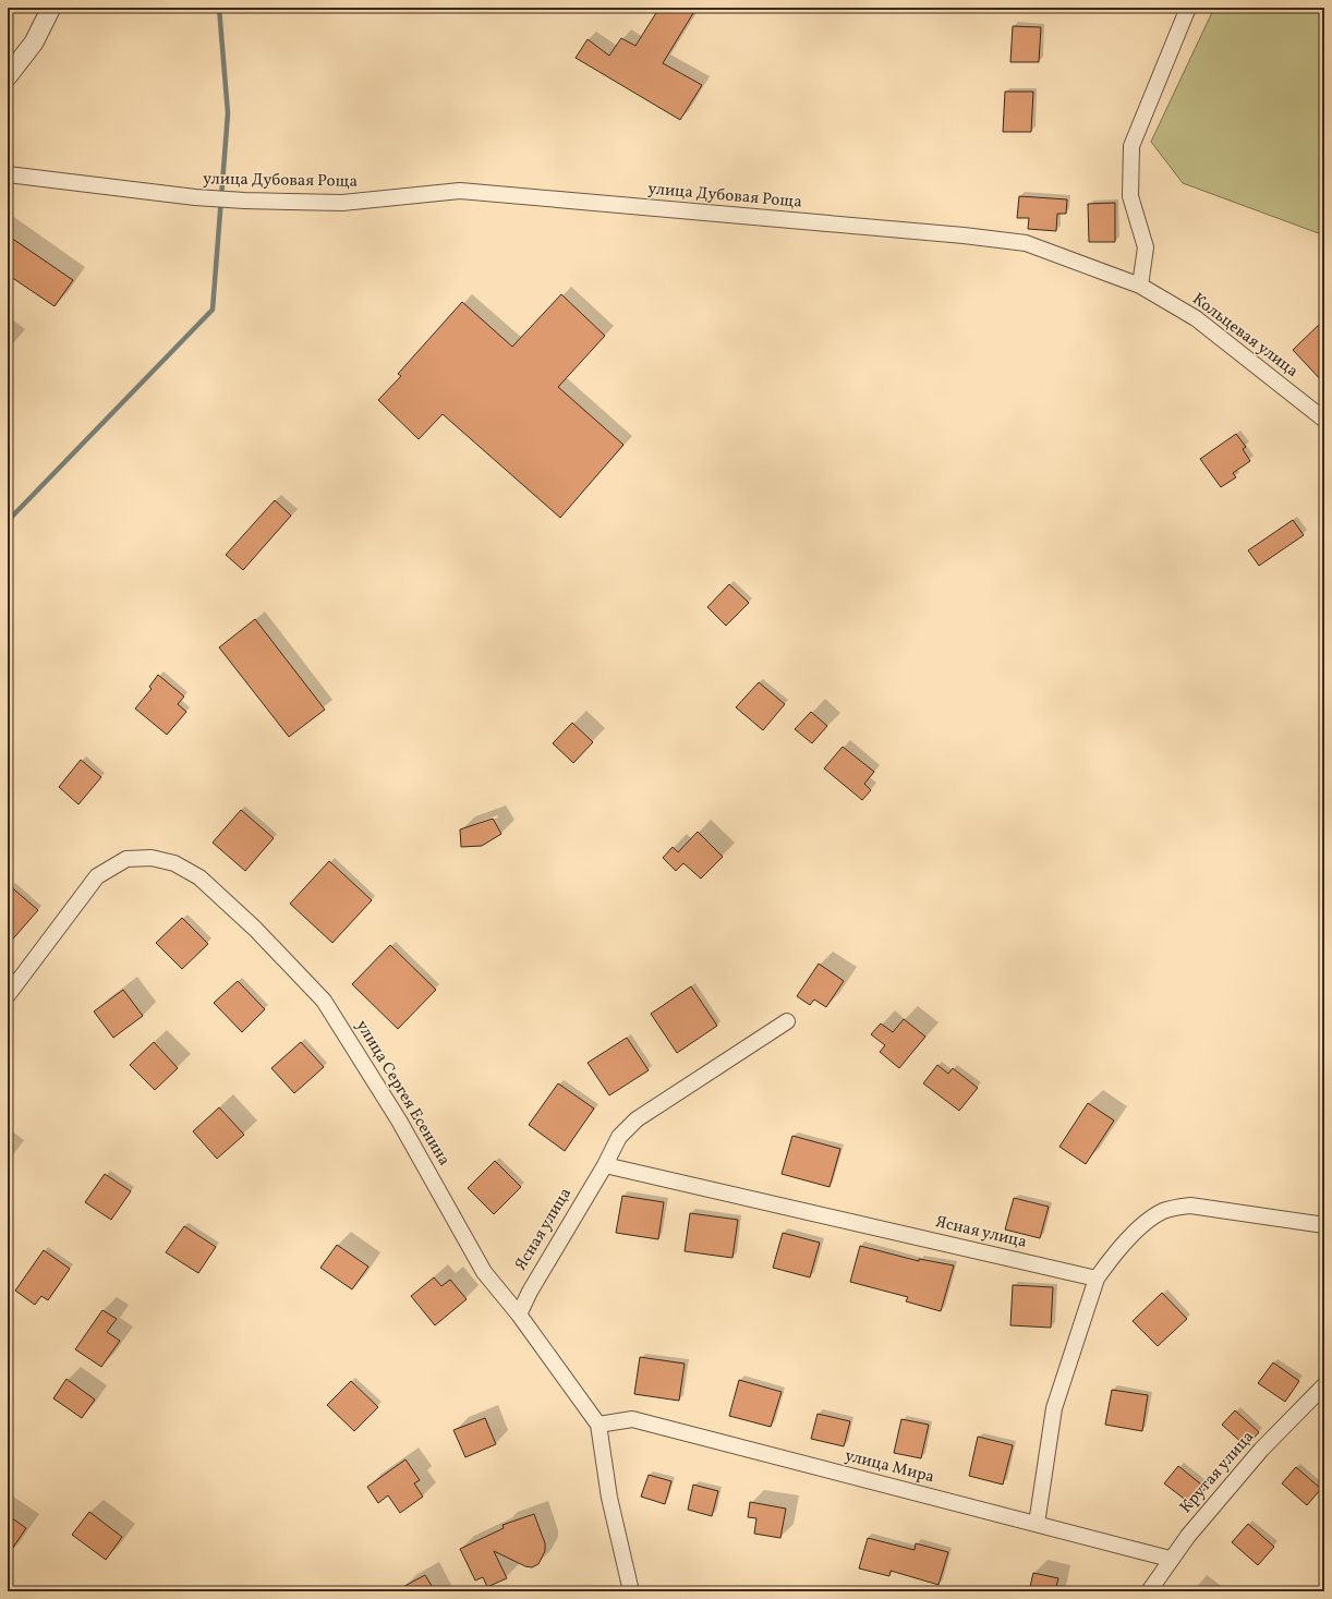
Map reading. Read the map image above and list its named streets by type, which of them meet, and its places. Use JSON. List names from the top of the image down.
{
  "streets": {
    "street": [
      "улица Дубовая Роща",
      "Кольцевая улица",
      "улица Сергея Есенина",
      "Ясная улица",
      "улица Мира",
      "Крутая улица"
    ]
  },
  "crossings": [
    ["улица Дубовая Роща", "Кольцевая улица"],
    ["улица Сергея Есенина", "Ясная улица"],
    ["улица Сергея Есенина", "улица Мира"],
    ["улица Мира", "Крутая улица"]
  ]
}
